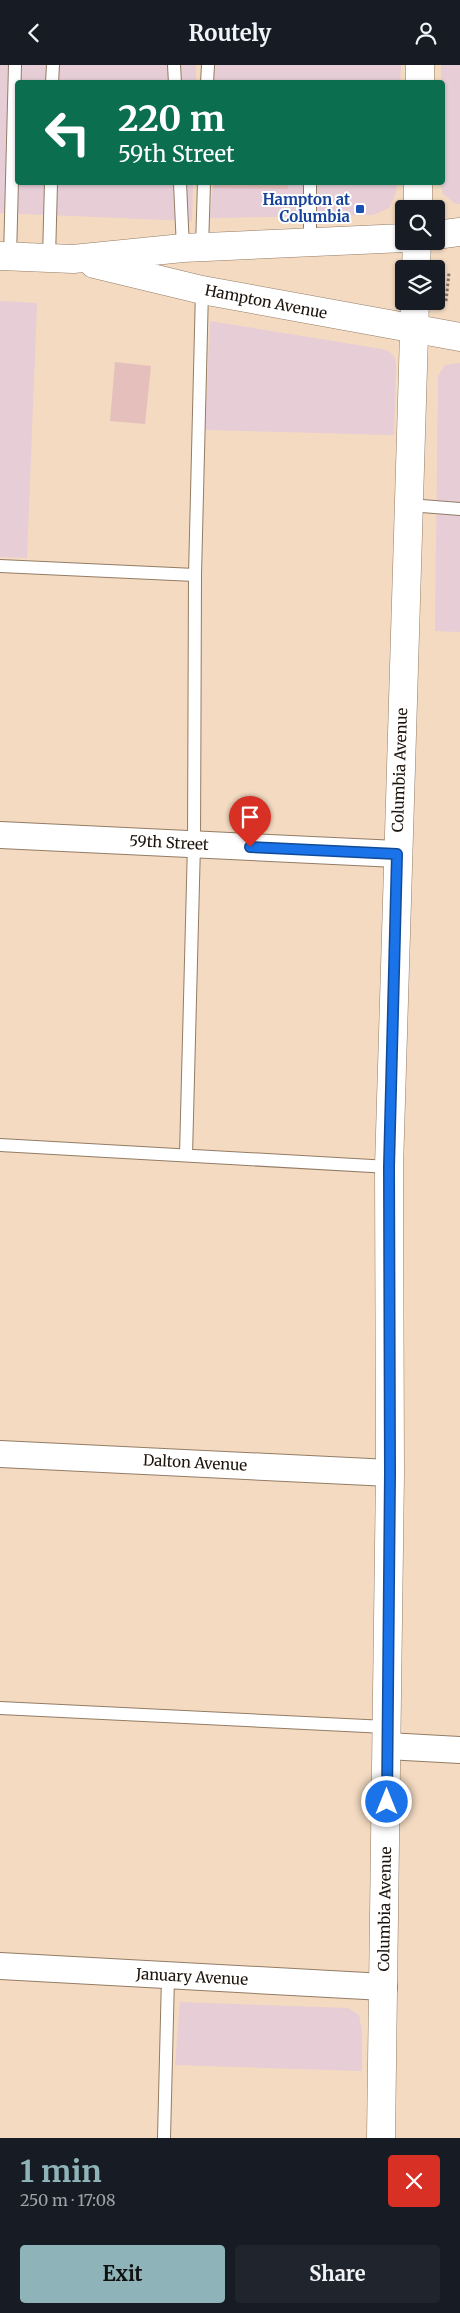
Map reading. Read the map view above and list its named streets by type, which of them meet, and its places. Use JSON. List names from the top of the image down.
{
  "streets": {
    "street": [
      "Hampton Avenue",
      "Columbia Avenue",
      "59th Street",
      "Dalton Avenue",
      "January Avenue"
    ]
  },
  "crossings": [
    ["Hampton Avenue", "Columbia Avenue"],
    ["Columbia Avenue", "59th Street"],
    ["Columbia Avenue", "Dalton Avenue"],
    ["Columbia Avenue", "January Avenue"]
  ],
  "places": {
    "transit": ["Hampton at Columbia"]
  },
  "page": {
    "header": "Routely",
    "turn": ["220 m", "59th Street"],
    "heading": ["1 min", "250 m · 17:08"],
    "buttons": ["Exit", "Share"]
  }
}
